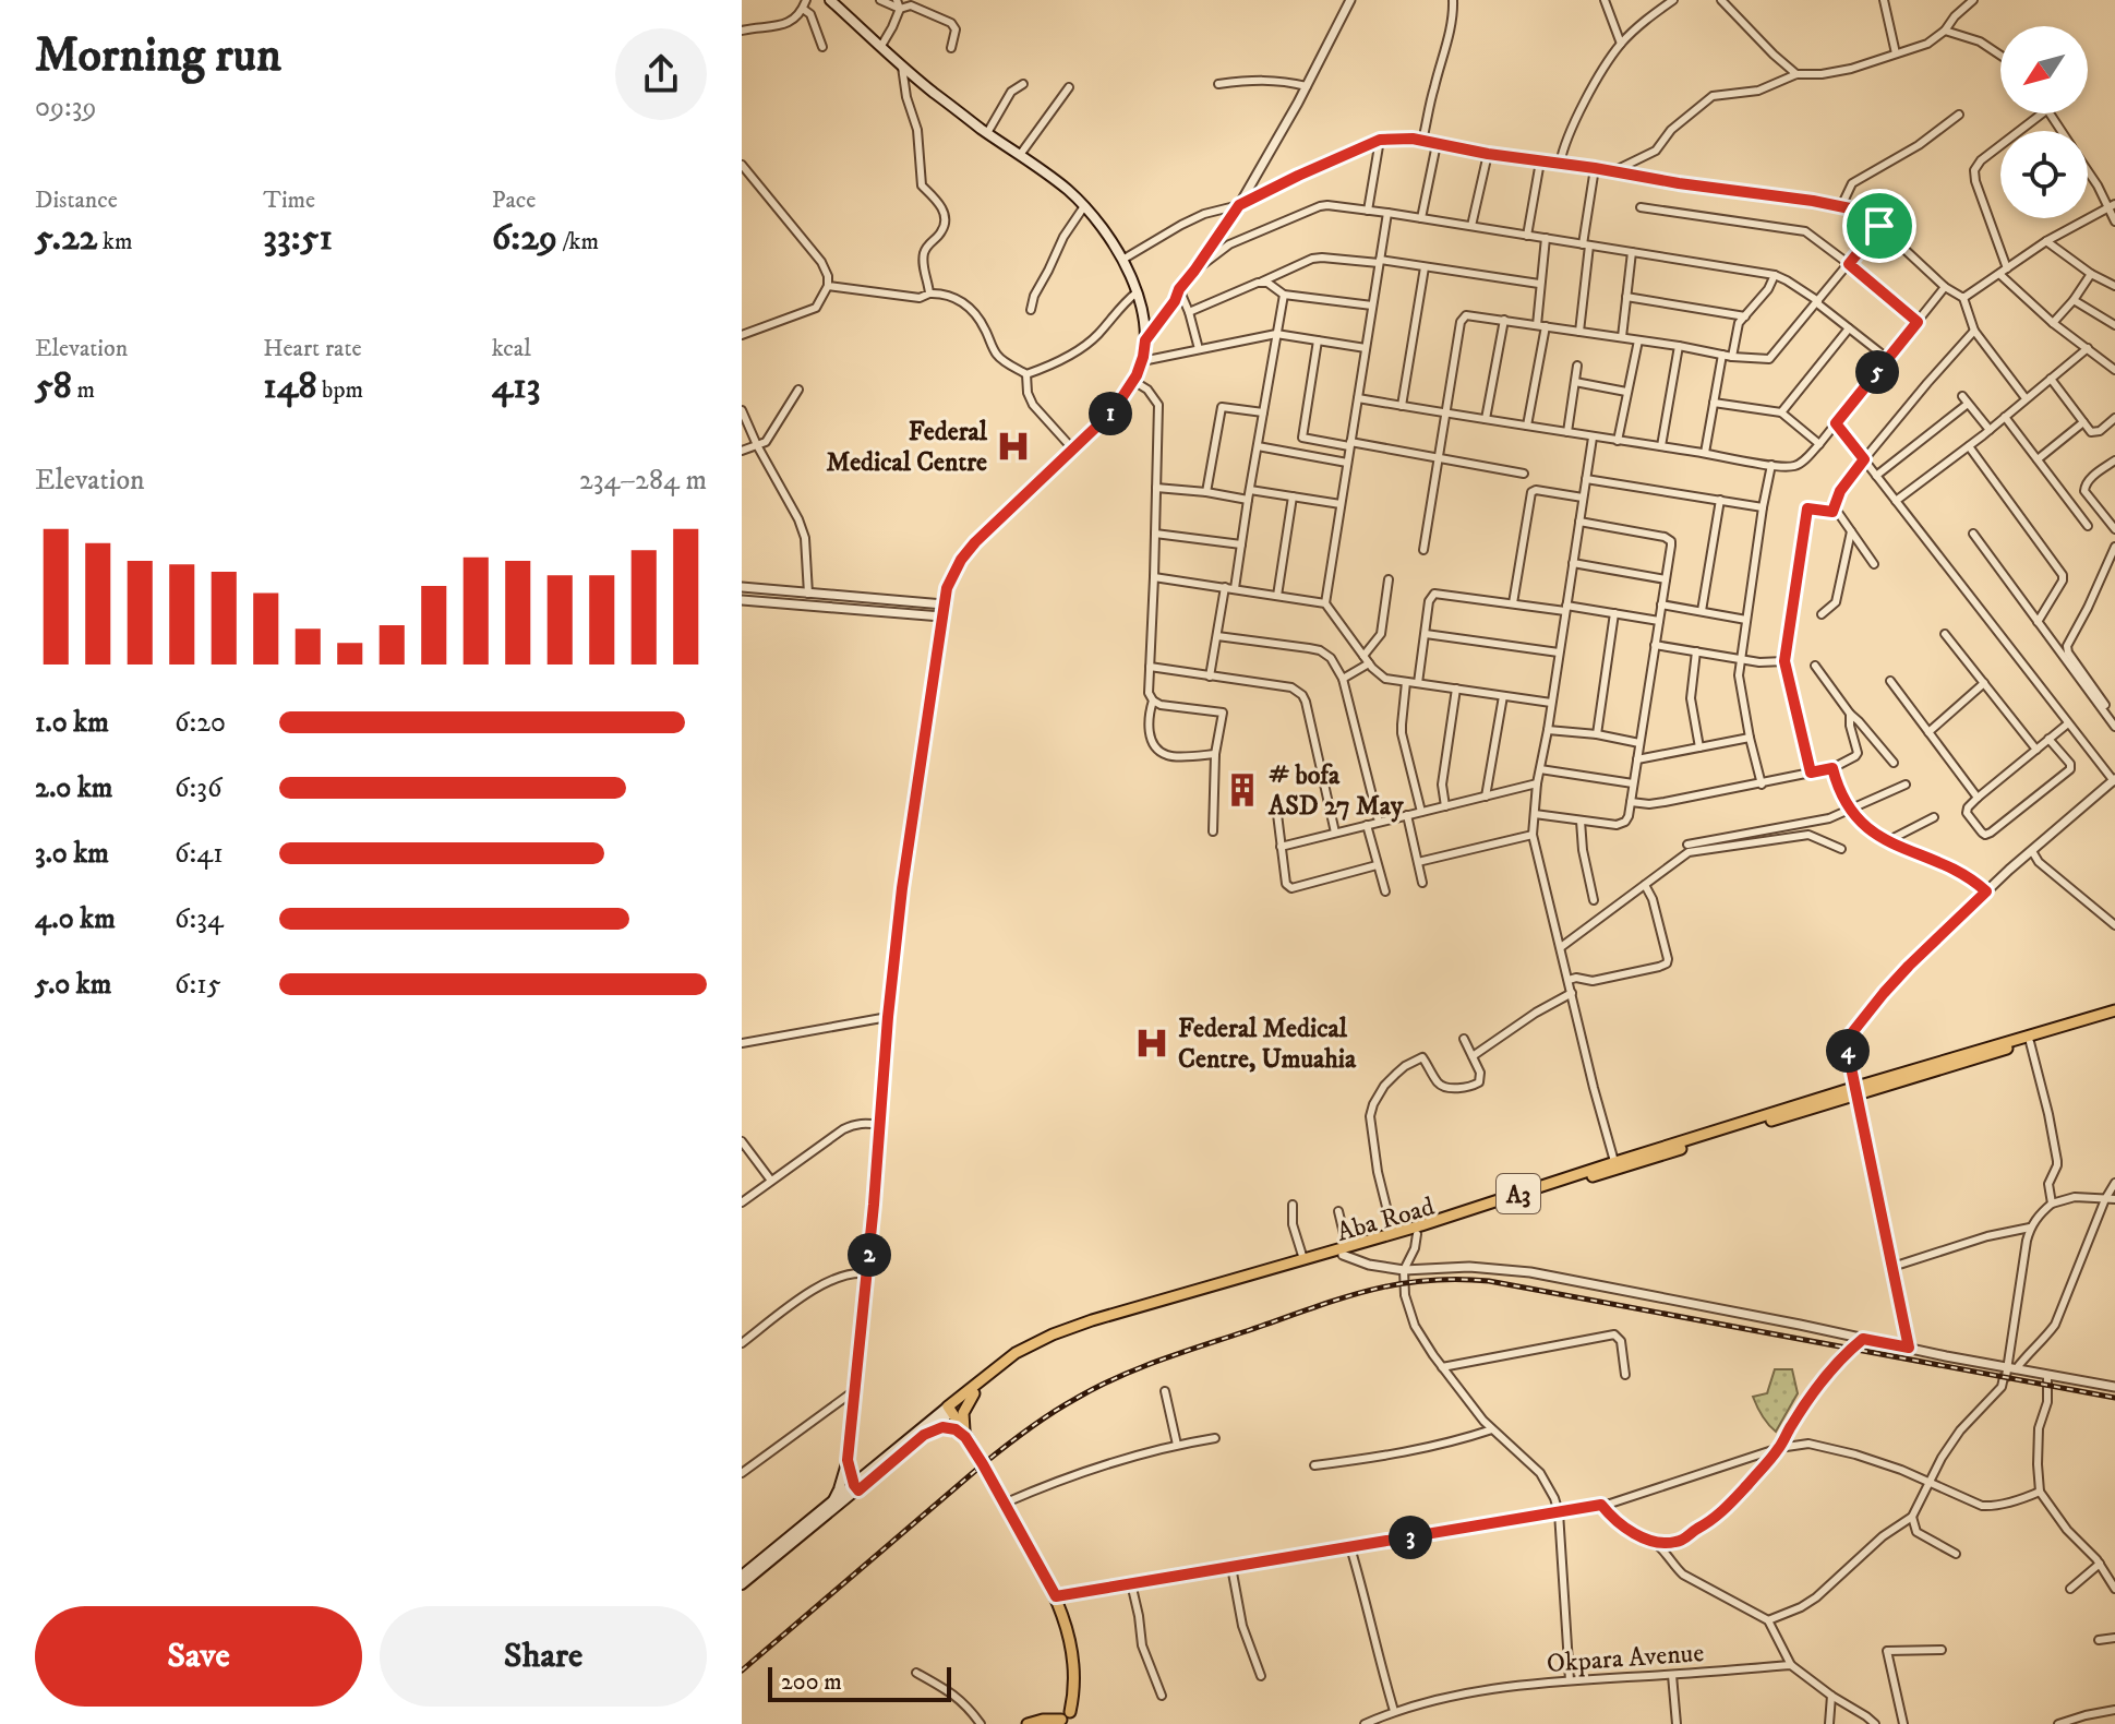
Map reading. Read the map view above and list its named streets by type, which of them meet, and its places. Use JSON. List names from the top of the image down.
{
  "streets": {
    "main road": ["A3", "Aba Road"],
    "street": ["Okpara Avenue"]
  },
  "places": {
    "hospital": ["Federal Medical Centre", "Federal Medical Centre, Umuahia"],
    "building": ["# bofa ASD 27 May"]
  },
  "scale_bar": "200 m",
  "north": "bottom left",
  "page": {
    "heading": ["Morning run", "09:39"],
    "stats": [
      ["Distance", "5.22 km"],
      ["Time", "33:51"],
      ["Pace", "6:29 /km"],
      ["Elevation", "58 m"],
      ["Heart rate", "148 bpm"],
      ["kcal", "413"]
    ],
    "pins": [
      "5",
      "1",
      "4",
      "2",
      "3"
    ],
    "chart": ["Elevation", "234–284 m"],
    "list": [
      {
        "name": "1.0 km",
        "note": "6:20"
      },
      {
        "name": "2.0 km",
        "note": "6:36"
      },
      {
        "name": "3.0 km",
        "note": "6:41"
      },
      {
        "name": "4.0 km",
        "note": "6:34"
      },
      {
        "name": "5.0 km",
        "note": "6:15"
      }
    ],
    "buttons": ["Save", "Share"],
    "scale": "200 m"
  }
}
